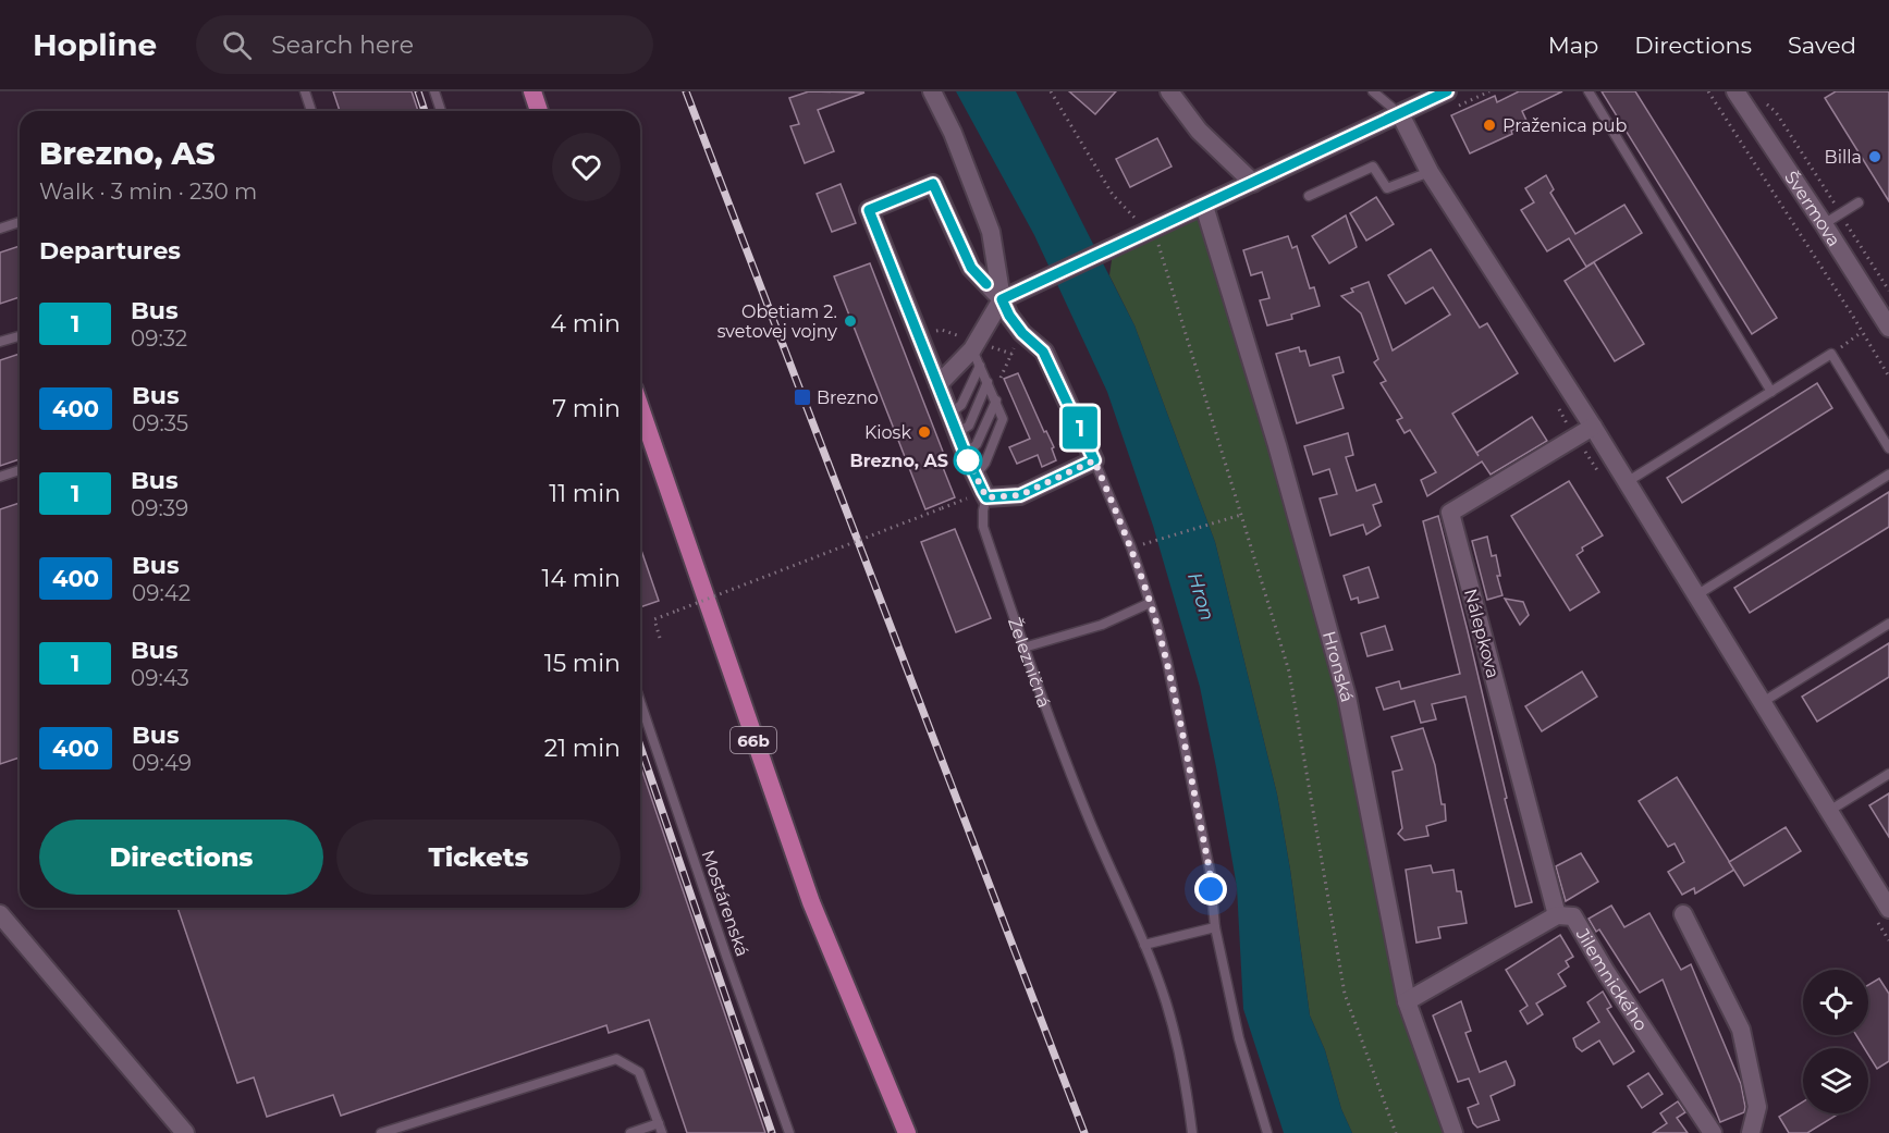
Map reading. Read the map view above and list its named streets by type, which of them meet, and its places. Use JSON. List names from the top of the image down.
{
  "streets": {
    "main road": ["66b"],
    "street": [
      "Švermova",
      "Nálepkova",
      "Hronská",
      "Jilemnického"
    ],
    "lane": ["Železničná", "Mostárenská"]
  },
  "crossings": [
    ["Nálepkova", "Jilemnického"],
    ["Hronská", "Jilemnického"]
  ],
  "water": ["Hron"],
  "places": {
    "other": [
      "Praženica pub",
      "Billa",
      "Obetiam 2. svetovej vojny",
      "Kiosk",
      "Brezno, AS"
    ],
    "transit": ["Brezno"]
  },
  "lines": ["bus line 1"],
  "page": {
    "header": "Hopline",
    "search": "Search here",
    "nav": ["Map", "Directions", "Saved"],
    "on_map": "1",
    "heading": [
      ["Brezno, AS", "Walk · 3 min · 230 m"],
      "Departures"
    ],
    "list": [
      {
        "mark": "1",
        "name": "Bus",
        "note": "09:32",
        "value": "4 min"
      },
      {
        "mark": "400",
        "name": "Bus",
        "note": "09:35",
        "value": "7 min"
      },
      {
        "mark": "1",
        "name": "Bus",
        "note": "09:39",
        "value": "11 min"
      },
      {
        "mark": "400",
        "name": "Bus",
        "note": "09:42",
        "value": "14 min"
      },
      {
        "mark": "1",
        "name": "Bus",
        "note": "09:43",
        "value": "15 min"
      },
      {
        "mark": "400",
        "name": "Bus",
        "note": "09:49",
        "value": "21 min"
      }
    ],
    "buttons": ["Directions", "Tickets"]
  }
}
